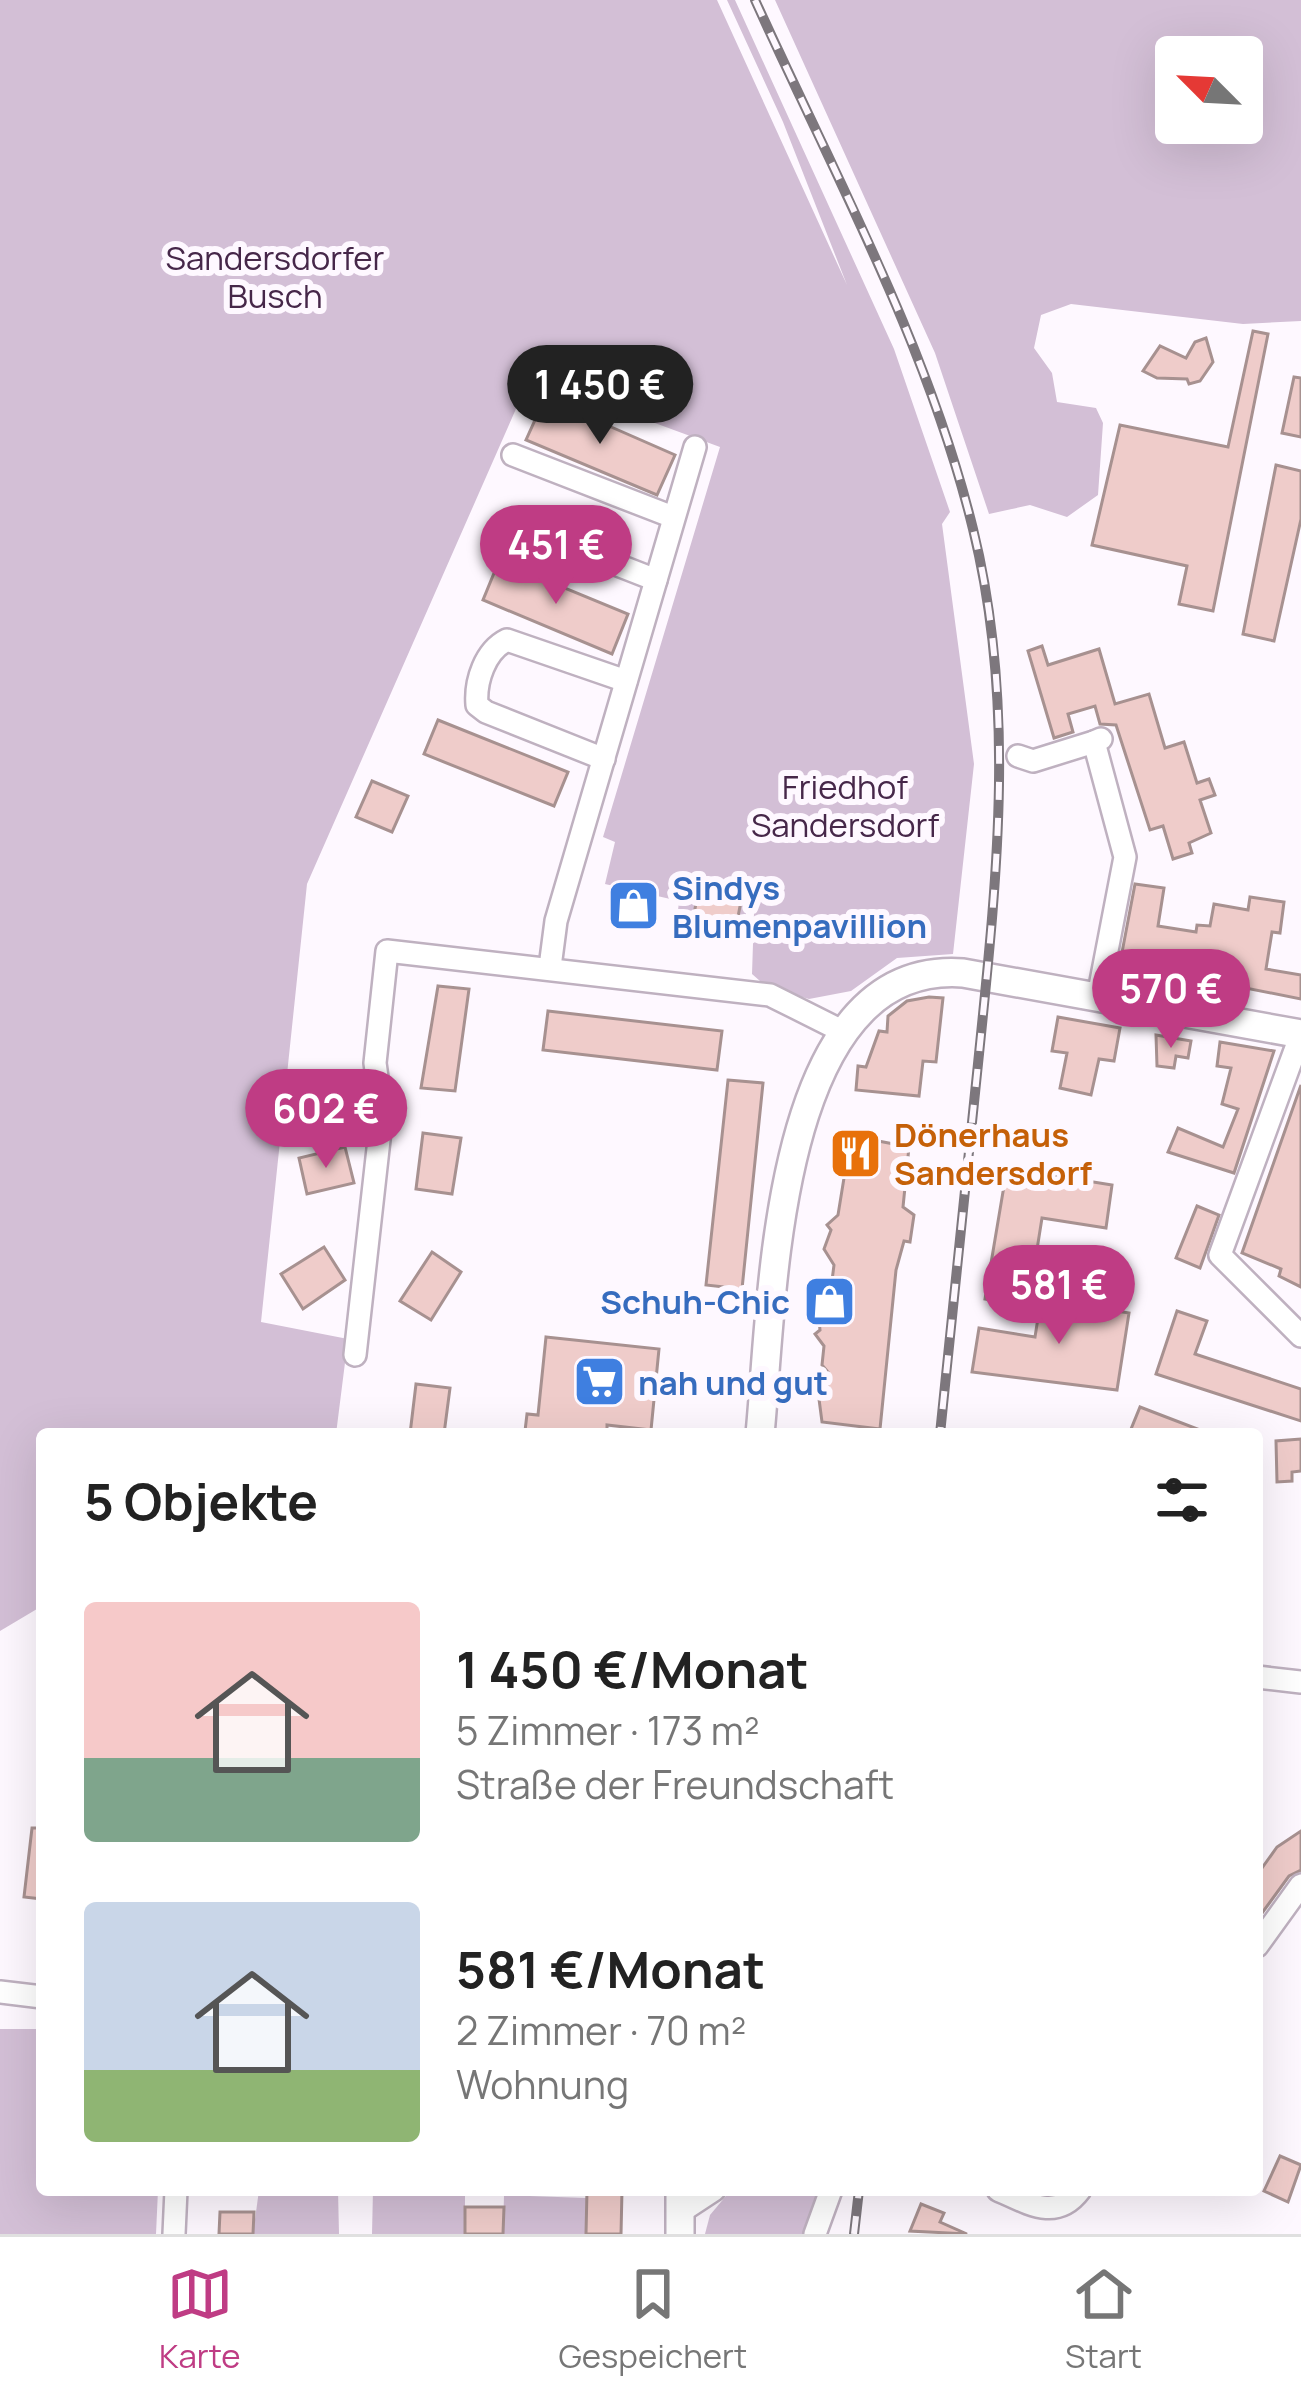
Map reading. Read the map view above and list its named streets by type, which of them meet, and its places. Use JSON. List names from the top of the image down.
{
  "parks": ["Sandersdorfer Busch", "Friedhof Sandersdorf"],
  "places": {
    "shop": ["Sindys Blumenpavillion", "Schuh-Chic"],
    "restaurant": ["Dönerhaus Sandersdorf"],
    "supermarket": ["nah und gut"]
  },
  "north": "top left",
  "page": {
    "price": [
      "1 450 €",
      "451 €",
      "570 €",
      "602 €",
      "581 €"
    ],
    "heading": "5 Objekte",
    "list": [
      {
        "name": "1 450 €/Monat",
        "note": "5 Zimmer · 173 m² · Straße der Freundschaft"
      },
      {
        "name": "581 €/Monat",
        "note": "2 Zimmer · 70 m² · Wohnung"
      }
    ],
    "tabs": ["Karte", "Gespeichert", "Start"]
  }
}
